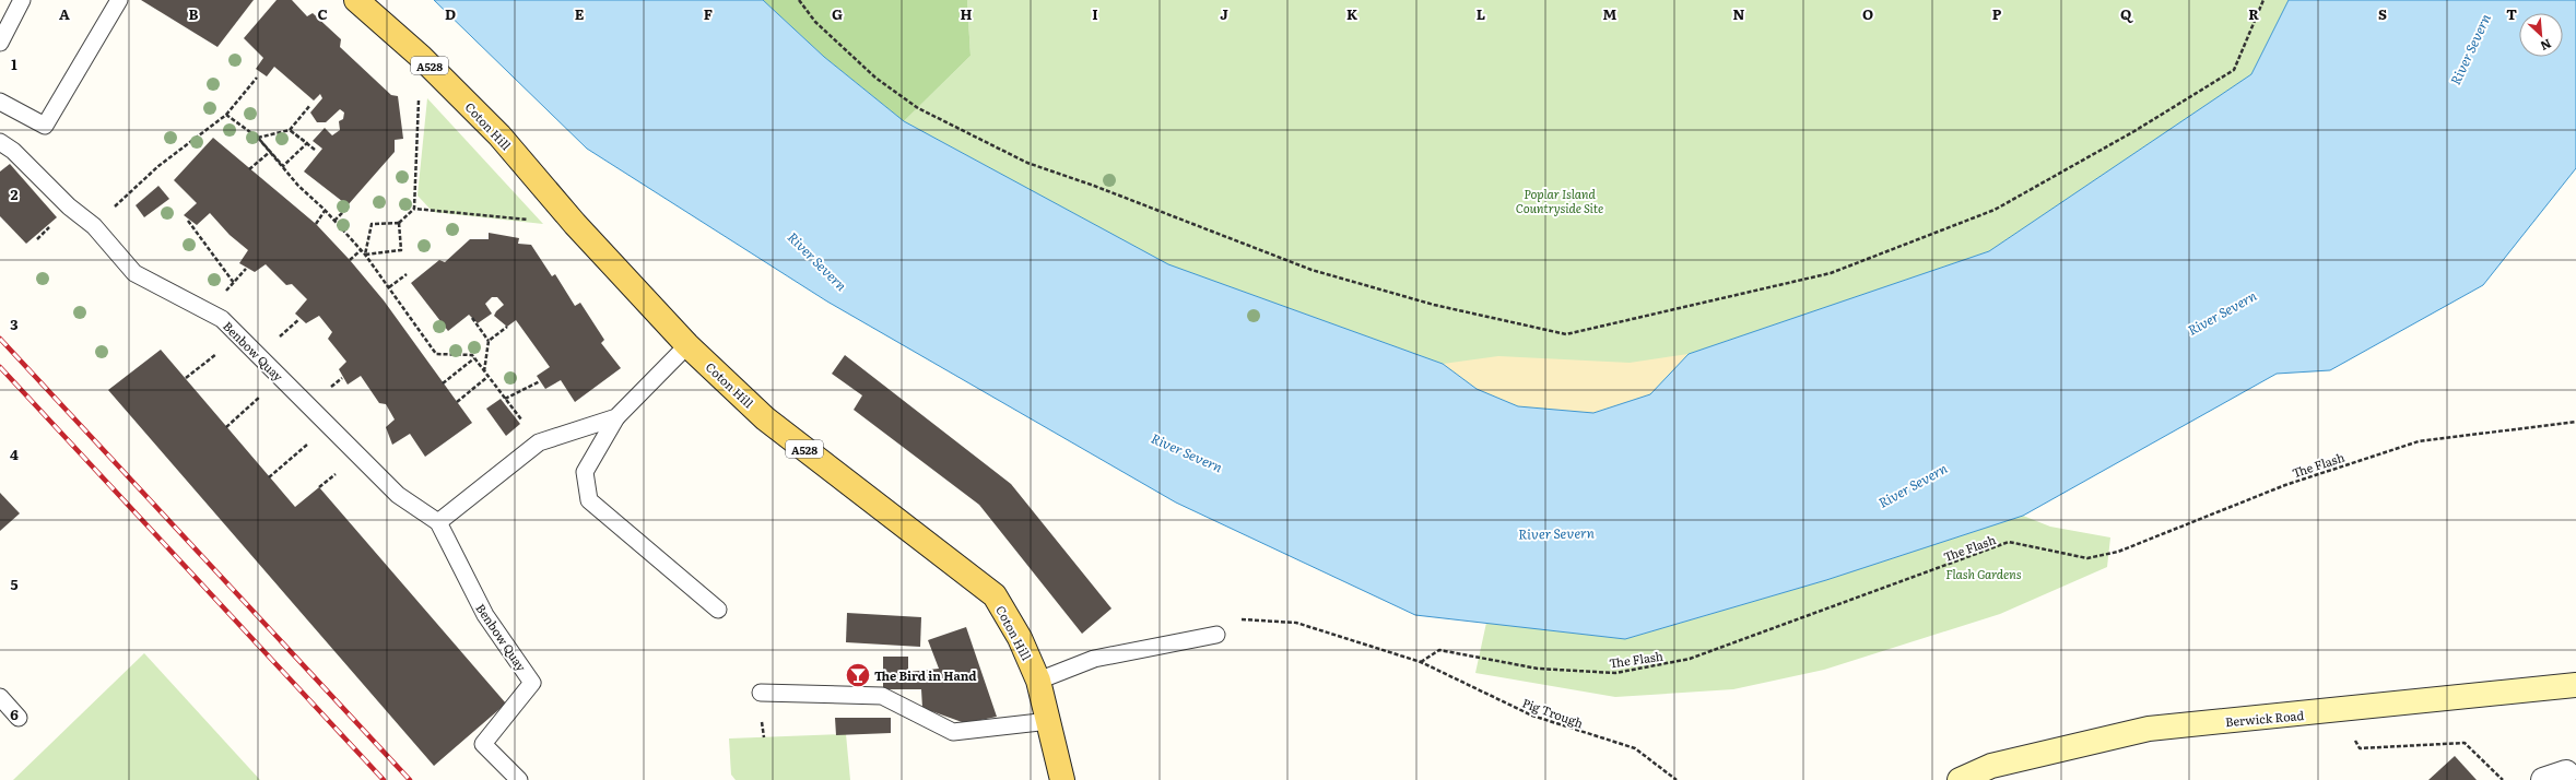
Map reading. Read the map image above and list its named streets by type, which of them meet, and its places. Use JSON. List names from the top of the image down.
{
  "streets": {
    "main road": ["A528", "Coton Hill", "Berwick Road"],
    "lane": ["Benbow Quay"],
    "path": ["The Flash", "Pig Trough"]
  },
  "crossings": [
    ["The Flash", "Pig Trough"]
  ],
  "water": ["River Severn"],
  "parks": ["Poplar Island Countryside Site", "Flash Gardens"],
  "places": {
    "bar": ["The Bird in Hand"]
  },
  "north": "bottom right",
  "grid": {
    "columns": [
      "A",
      "B",
      "C",
      "D",
      "E",
      "F",
      "G",
      "H",
      "I",
      "J",
      "K",
      "L",
      "M",
      "N",
      "O",
      "P",
      "Q",
      "R",
      "S",
      "T"
    ],
    "rows": [
      "1",
      "2",
      "3",
      "4",
      "5",
      "6"
    ]
  }
}
